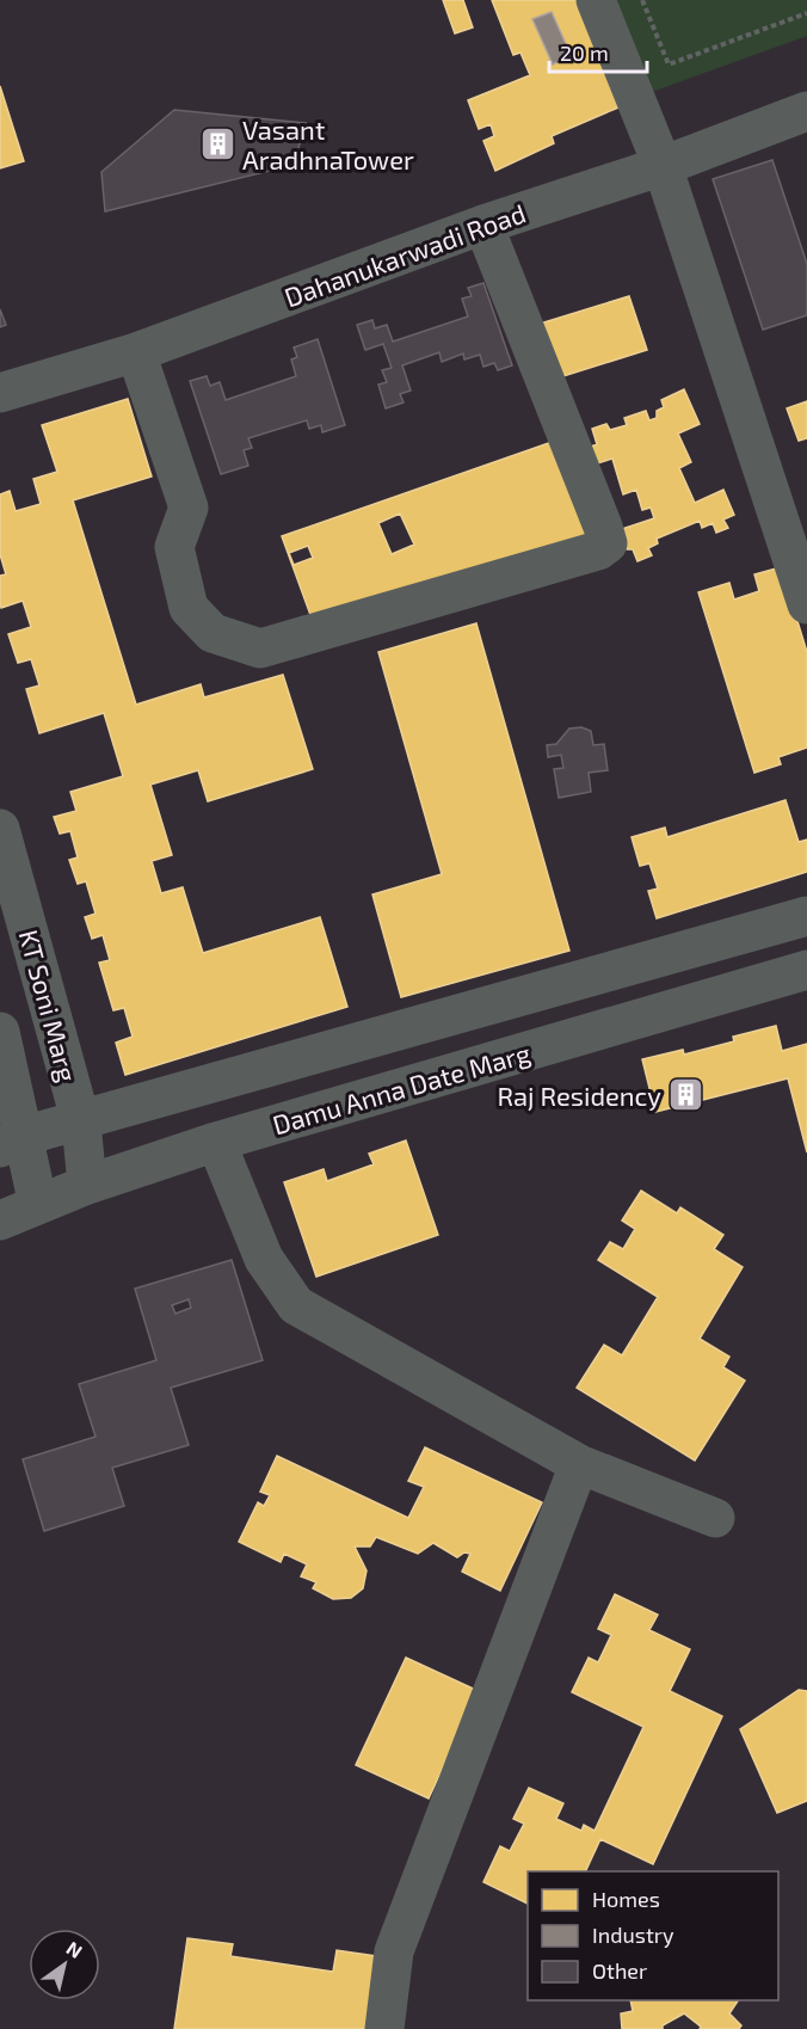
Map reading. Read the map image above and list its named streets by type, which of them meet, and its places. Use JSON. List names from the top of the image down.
{
  "streets": {
    "street": ["Dahanukarwadi Road", "KT Soni Marg", "Damu Anna Date Marg"]
  },
  "crossings": [
    ["KT Soni Marg", "Damu Anna Date Marg"]
  ],
  "places": {
    "building": ["Vasant AradhnaTower", "Raj Residency"]
  },
  "legend": ["Homes", "Industry", "Other"],
  "scale_bar": "20 m",
  "north": "top right"
}
